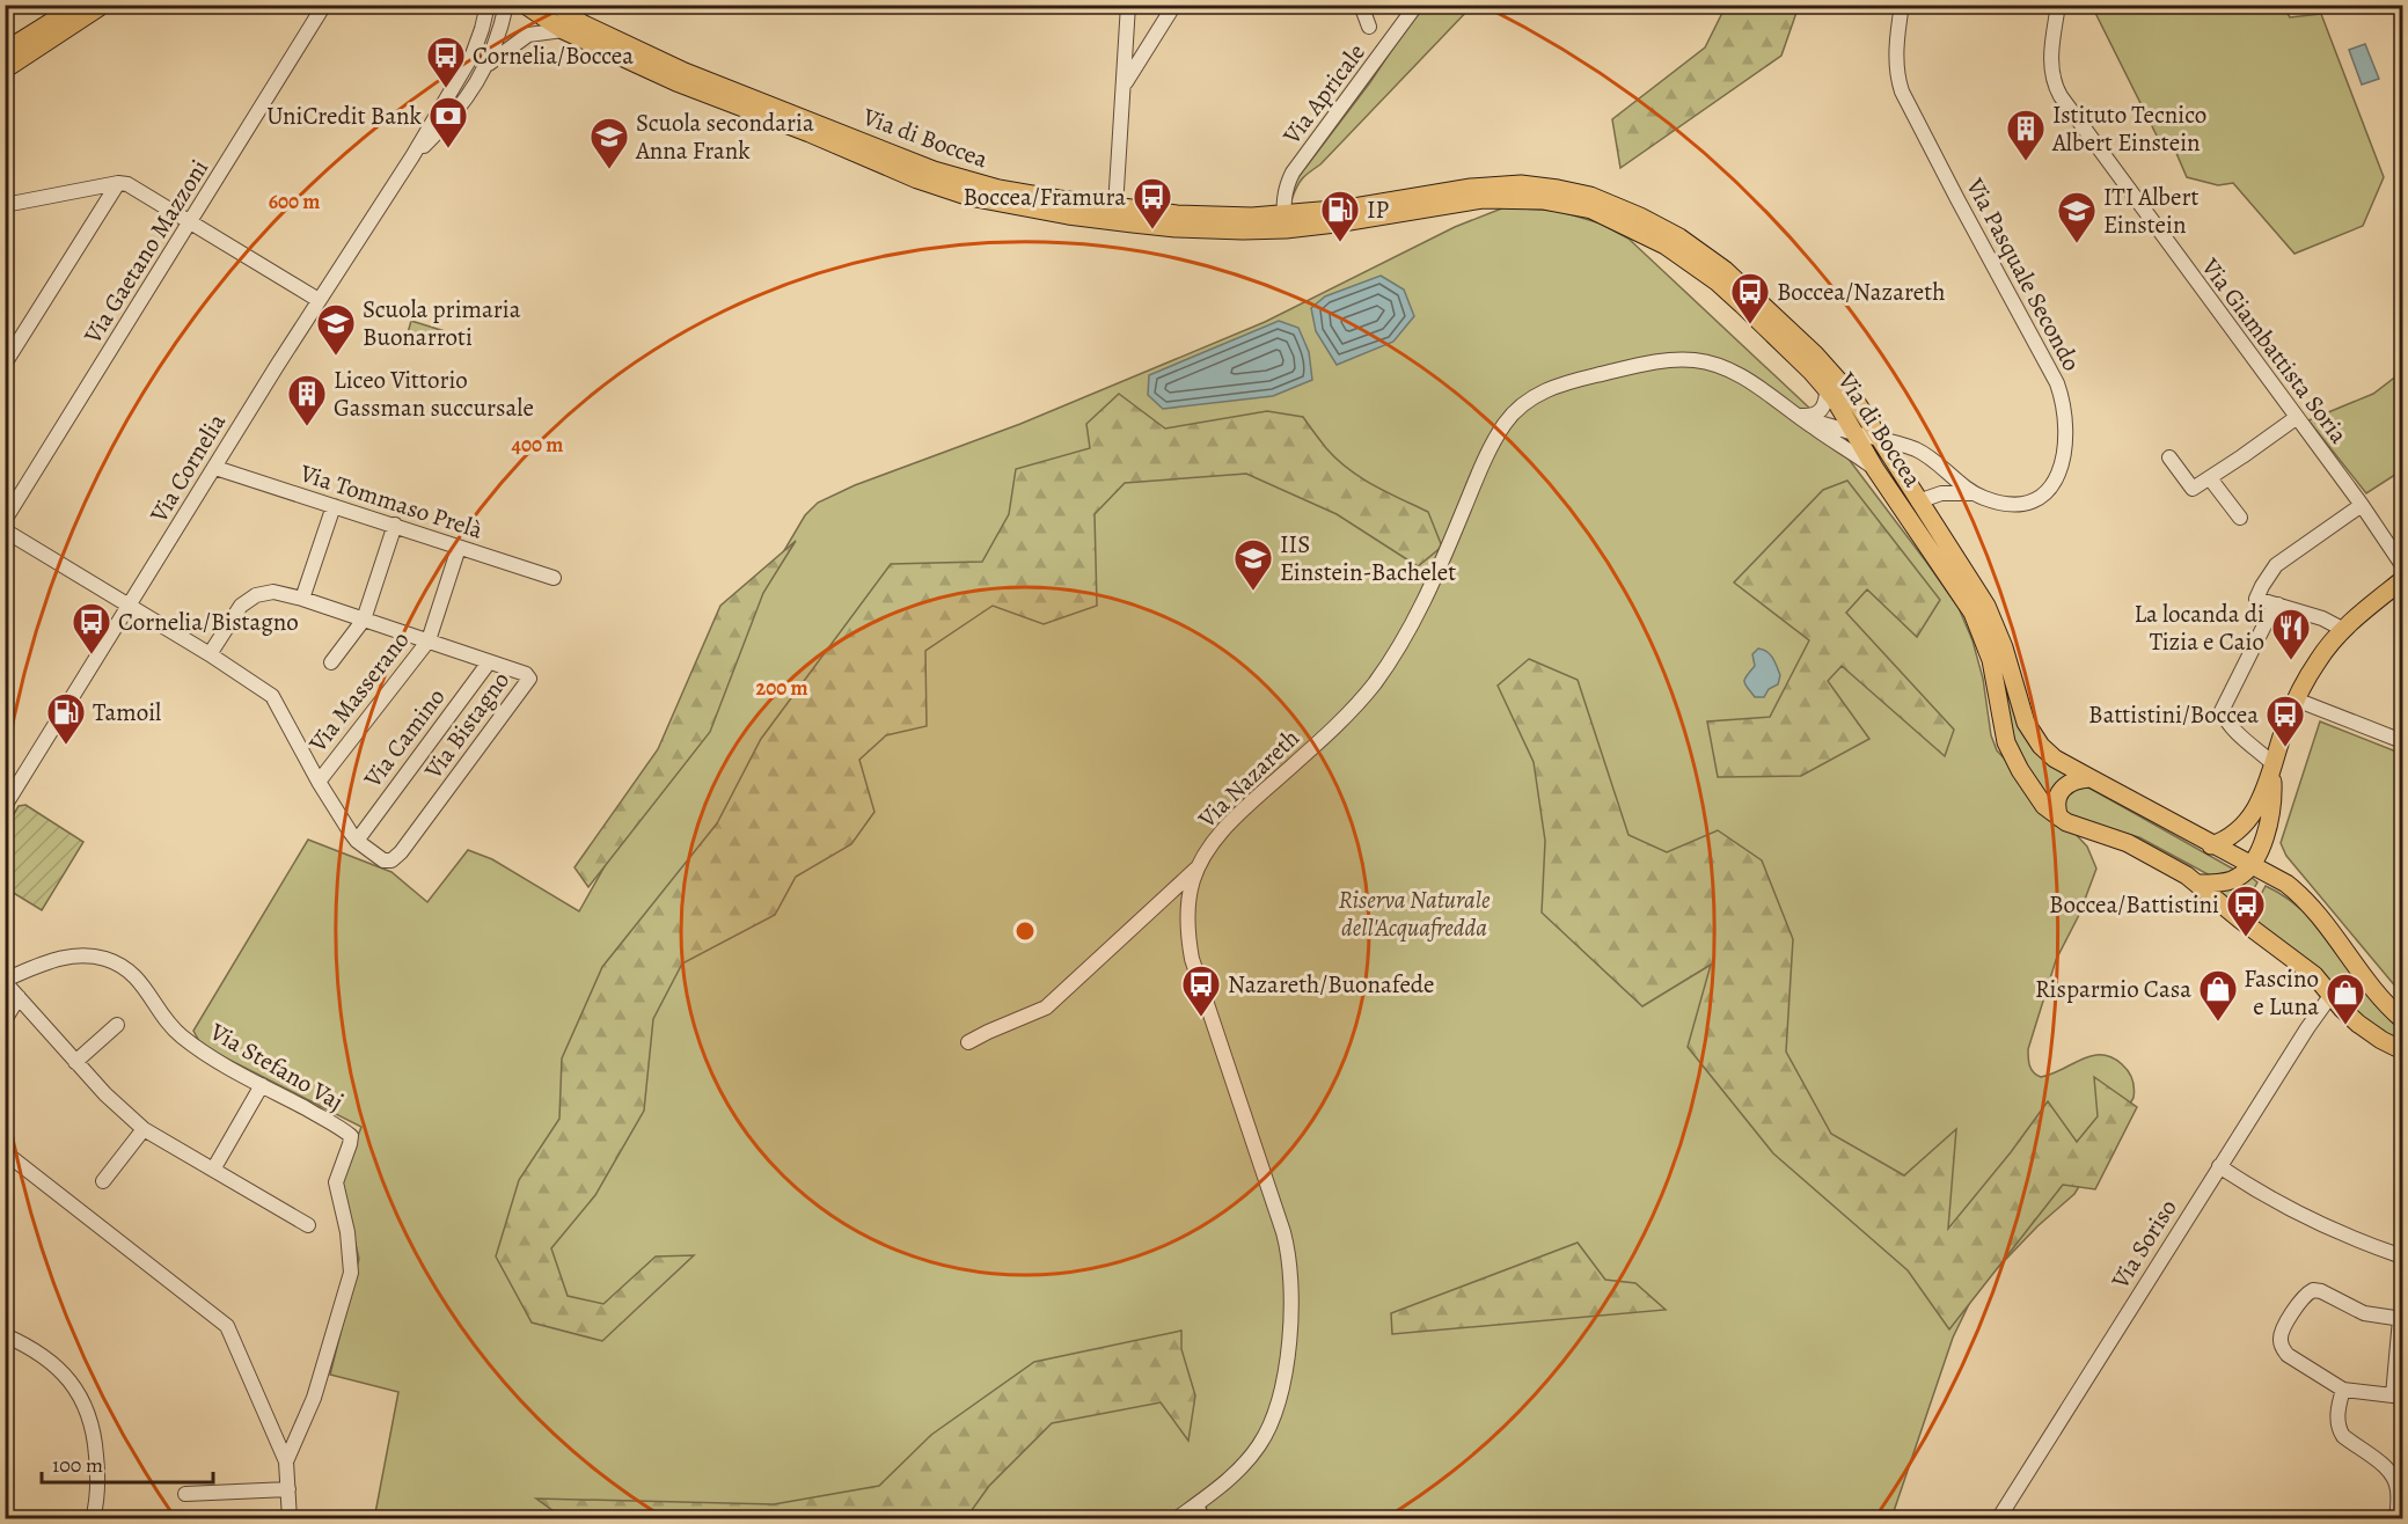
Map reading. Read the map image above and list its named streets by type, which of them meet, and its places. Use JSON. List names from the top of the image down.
{
  "streets": {
    "main road": ["Via di Boccea"],
    "street": [
      "Via Apricale",
      "Via Gaetano Mazzoni",
      "Via Pasquale Secondo",
      "Via Giambattista Soria",
      "Via Cornelia",
      "Via Tommaso Prelà",
      "Via Masserano",
      "Via Bistagno",
      "Via Camino",
      "Via Nazareth",
      "Via Stefano Vaj",
      "Via Soriso"
    ]
  },
  "crossings": [
    ["Via Apricale", "Via di Boccea"],
    ["Via di Boccea", "Via Pasquale Secondo"],
    ["Via di Boccea", "Via Nazareth"],
    ["Via di Boccea", "Via Soriso"],
    ["Via Pasquale Secondo", "Via Nazareth"],
    ["Via Cornelia", "Via Tommaso Prelà"],
    ["Via Cornelia", "Via Bistagno"],
    ["Via Tommaso Prelà", "Via Masserano"],
    ["Via Masserano", "Via Bistagno"],
    ["Via Bistagno", "Via Camino"]
  ],
  "parks": ["Riserva Naturale dell'Acquafredda"],
  "places": {
    "bus stop": [
      "Cornelia/Boccea",
      "Boccea/Framura",
      "Boccea/Nazareth",
      "Cornelia/Bistagno",
      "Battistini/Boccea",
      "Boccea/Battistini",
      "Nazareth/Buonafede"
    ],
    "bank": ["UniCredit Bank"],
    "building": ["Istituto Tecnico Albert Einstein", "Liceo Vittorio Gassman succursale"],
    "school or university": [
      "Scuola secondaria Anna Frank",
      "ITI Albert Einstein",
      "Scuola primaria Buonarroti",
      "IIS Einstein-Bachelet"
    ],
    "fuel station": ["IP", "Tamoil"],
    "restaurant": ["La locanda di Tizia e Caio"],
    "shop": ["Risparmio Casa", "Fascino e Luna"]
  },
  "scale_bar": "100 m",
  "rings": ["600 m", "400 m", "200 m"]
}
